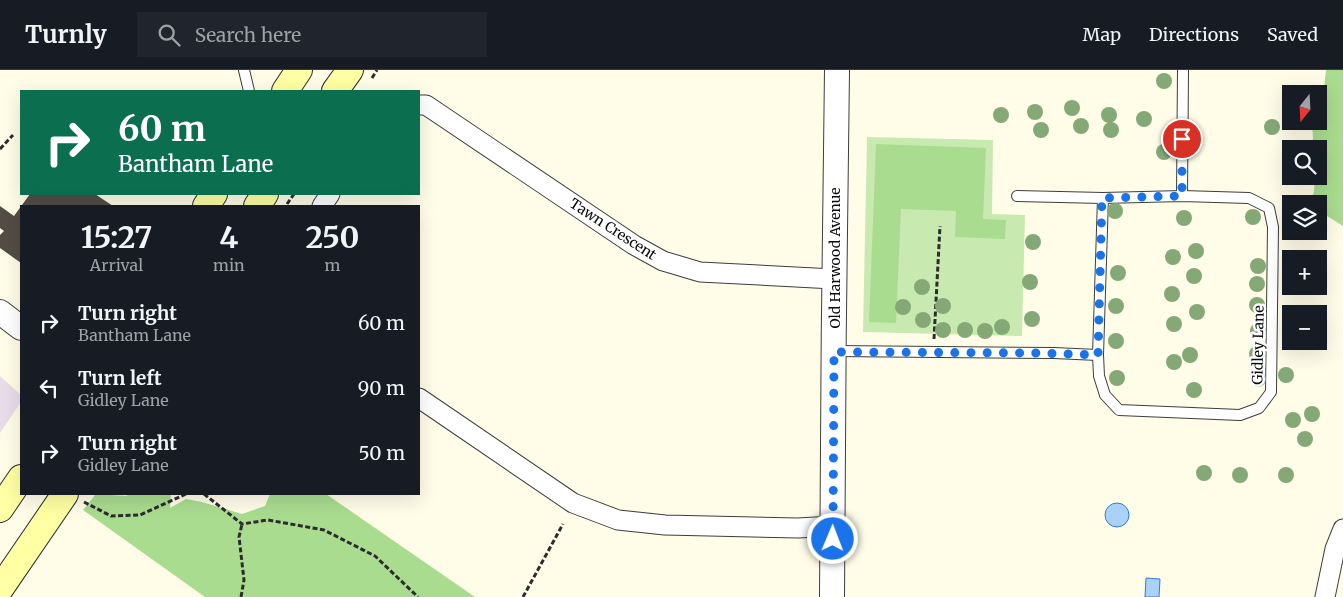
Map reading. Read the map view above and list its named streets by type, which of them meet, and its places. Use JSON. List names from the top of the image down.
{
  "streets": {
    "street": ["Tawn Crescent", "Old Harwood Avenue"],
    "lane": ["Gidley Lane"]
  },
  "crossings": [
    ["Tawn Crescent", "Old Harwood Avenue"]
  ],
  "north": "bottom",
  "page": {
    "header": "Turnly",
    "search": "Search here",
    "nav": ["Map", "Directions", "Saved"],
    "map_buttons": ["+", "−"],
    "turn": ["60 m", "Bantham Lane"],
    "eta": [
      "15:27",
      "Arrival",
      "4",
      "min",
      "250",
      "m"
    ],
    "list": [
      {
        "name": "Turn right",
        "note": "Bantham Lane",
        "value": "60 m"
      },
      {
        "name": "Turn left",
        "note": "Gidley Lane",
        "value": "90 m"
      },
      {
        "name": "Turn right",
        "note": "Gidley Lane",
        "value": "50 m"
      }
    ]
  }
}
